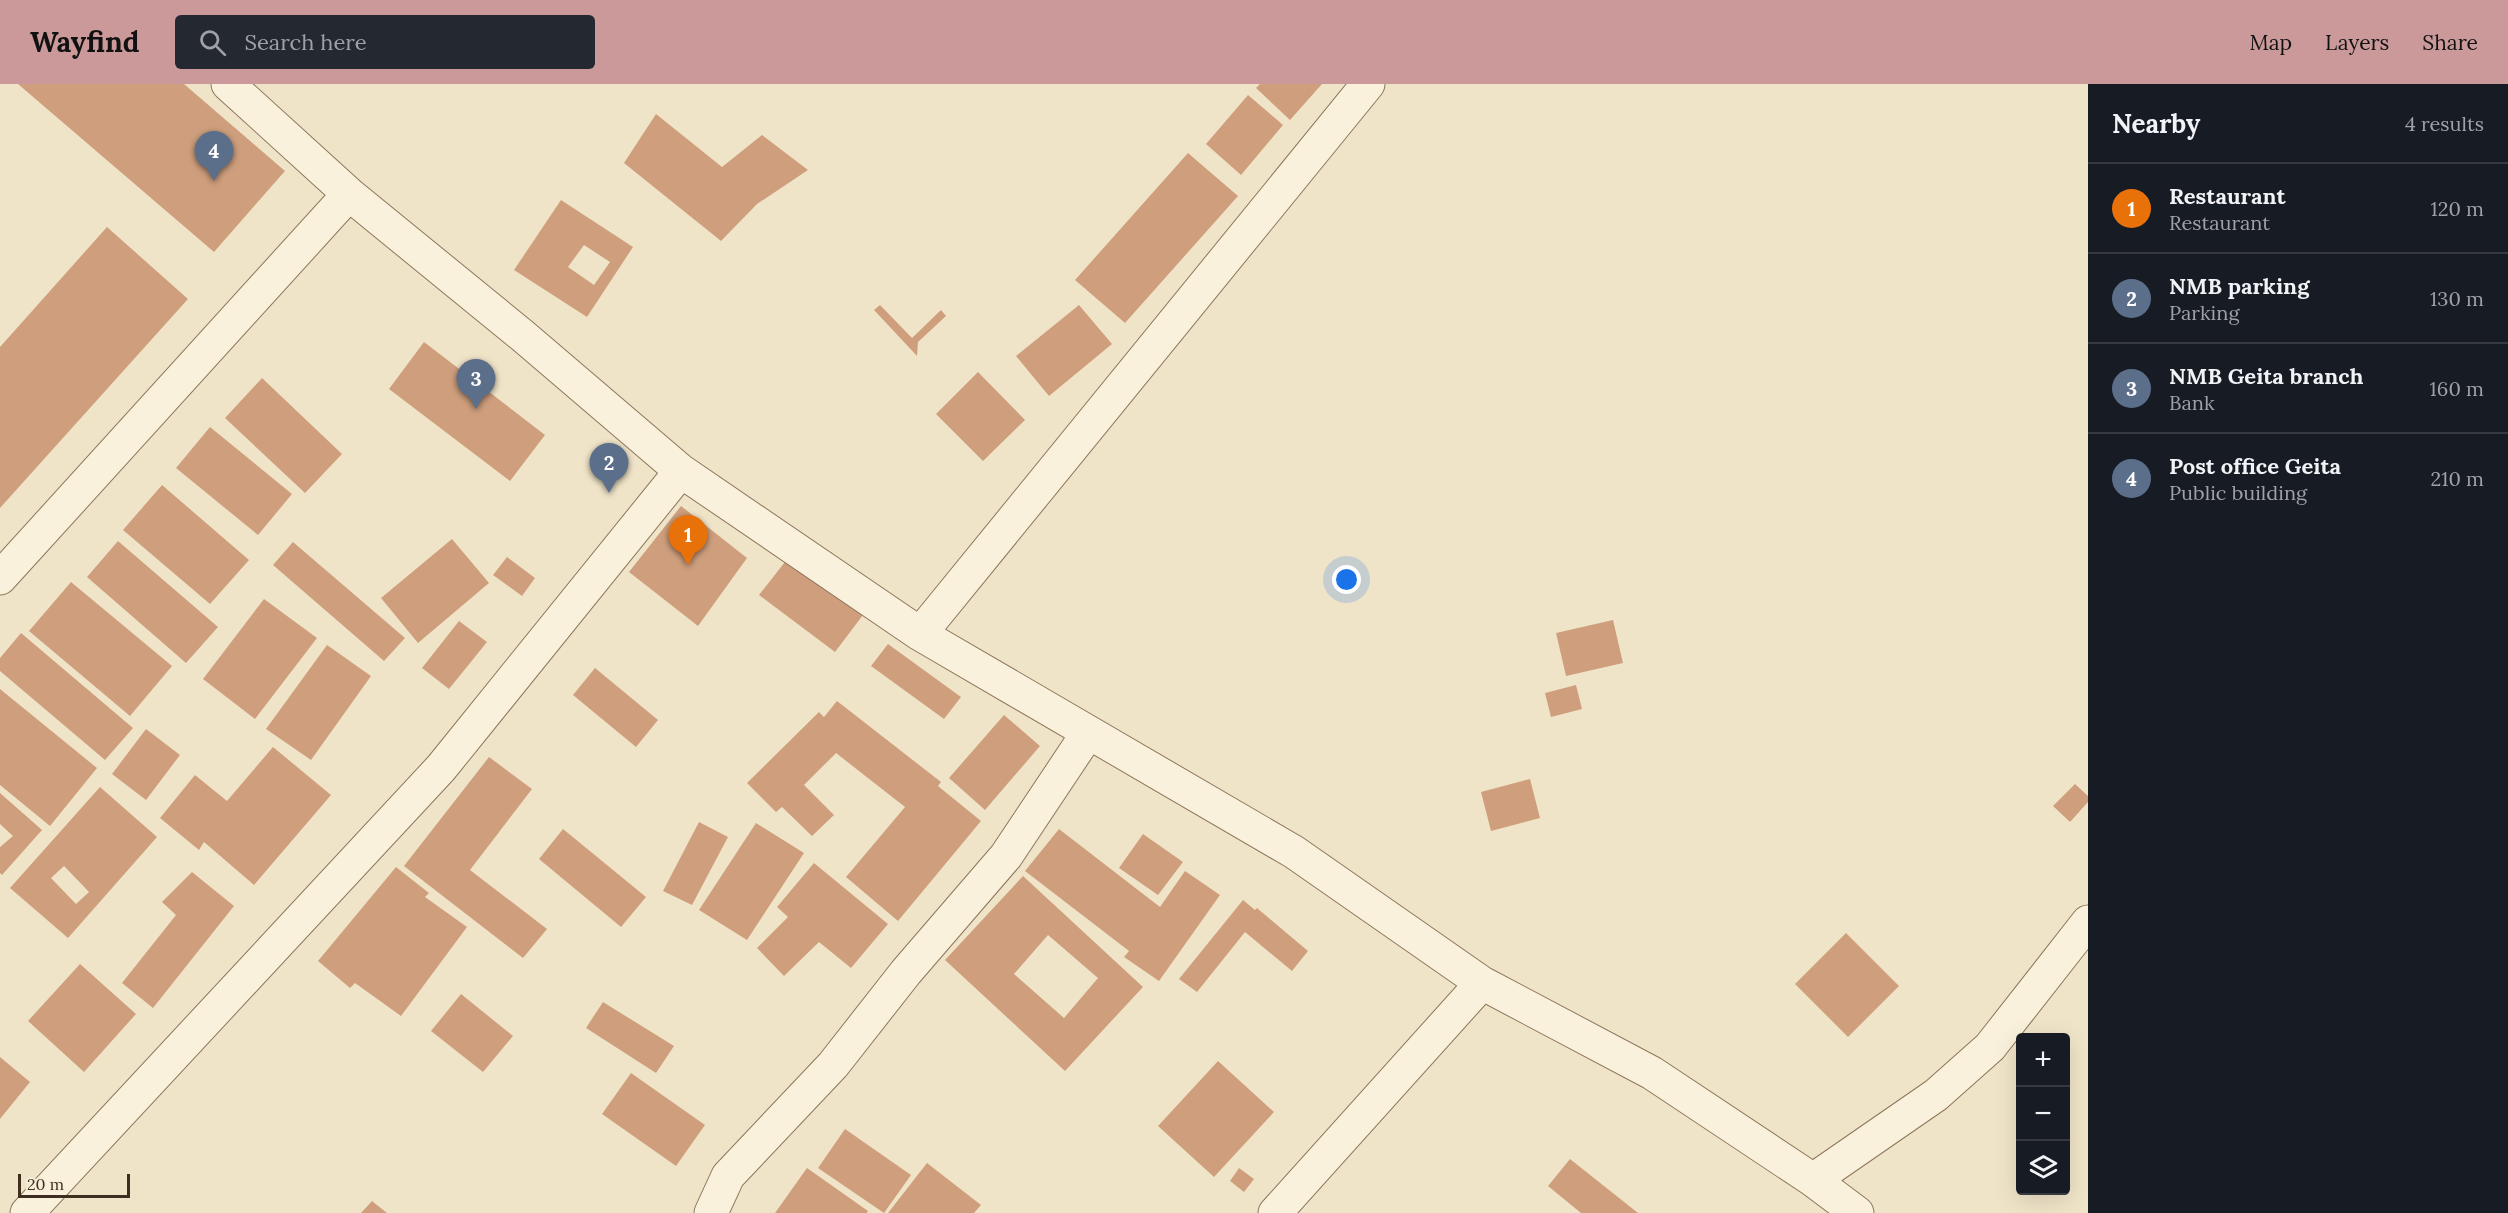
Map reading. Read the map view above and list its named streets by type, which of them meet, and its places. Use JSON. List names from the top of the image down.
{
  "scale_bar": "20 m",
  "page": {
    "header": "Wayfind",
    "search": "Search here",
    "nav": ["Map", "Layers", "Share"],
    "heading": ["Nearby", "4 results"],
    "pins": [
      "4",
      "3",
      "2",
      "1"
    ],
    "list": [
      {
        "mark": "1",
        "name": "Restaurant",
        "note": "Restaurant",
        "value": "120 m"
      },
      {
        "mark": "2",
        "name": "NMB parking",
        "note": "Parking",
        "value": "130 m"
      },
      {
        "mark": "3",
        "name": "NMB Geita branch",
        "note": "Bank",
        "value": "160 m"
      },
      {
        "mark": "4",
        "name": "Post office Geita",
        "note": "Public building",
        "value": "210 m"
      }
    ],
    "map_buttons": ["+", "−"],
    "scale": "20 m"
  }
}
